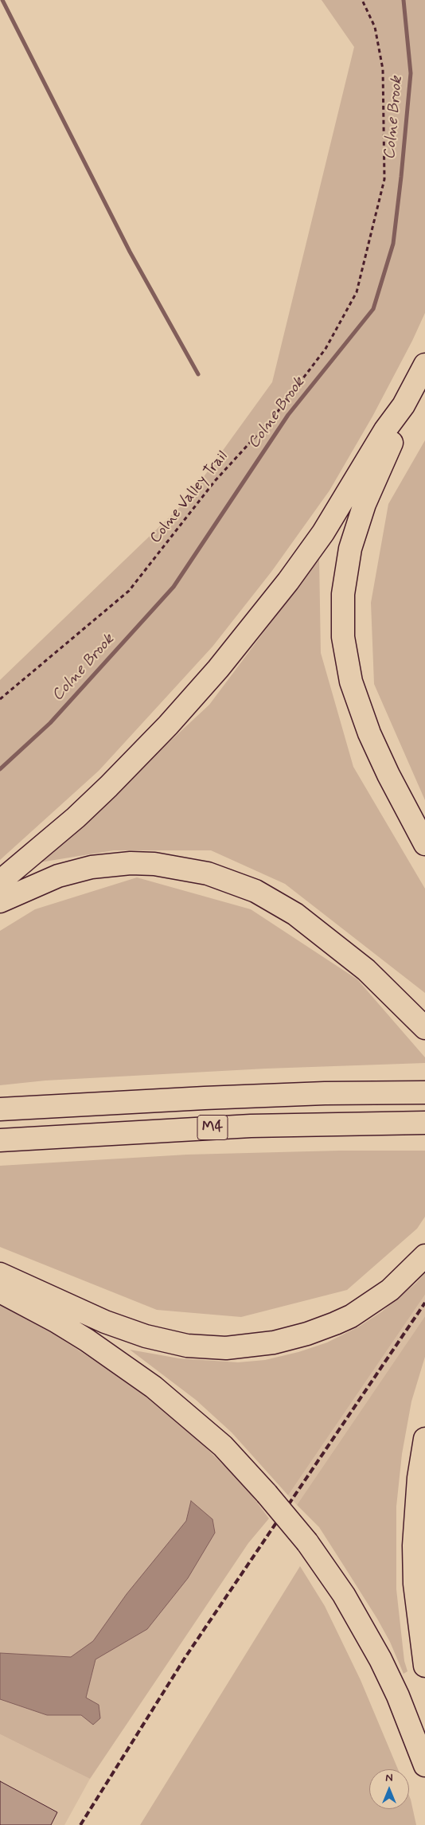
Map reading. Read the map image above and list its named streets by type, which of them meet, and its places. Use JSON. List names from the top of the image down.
{
  "streets": {
    "highway": ["M4"],
    "path": ["Colne Valley Trail"]
  },
  "water": ["Colne Brook"],
  "north": "top"
}
